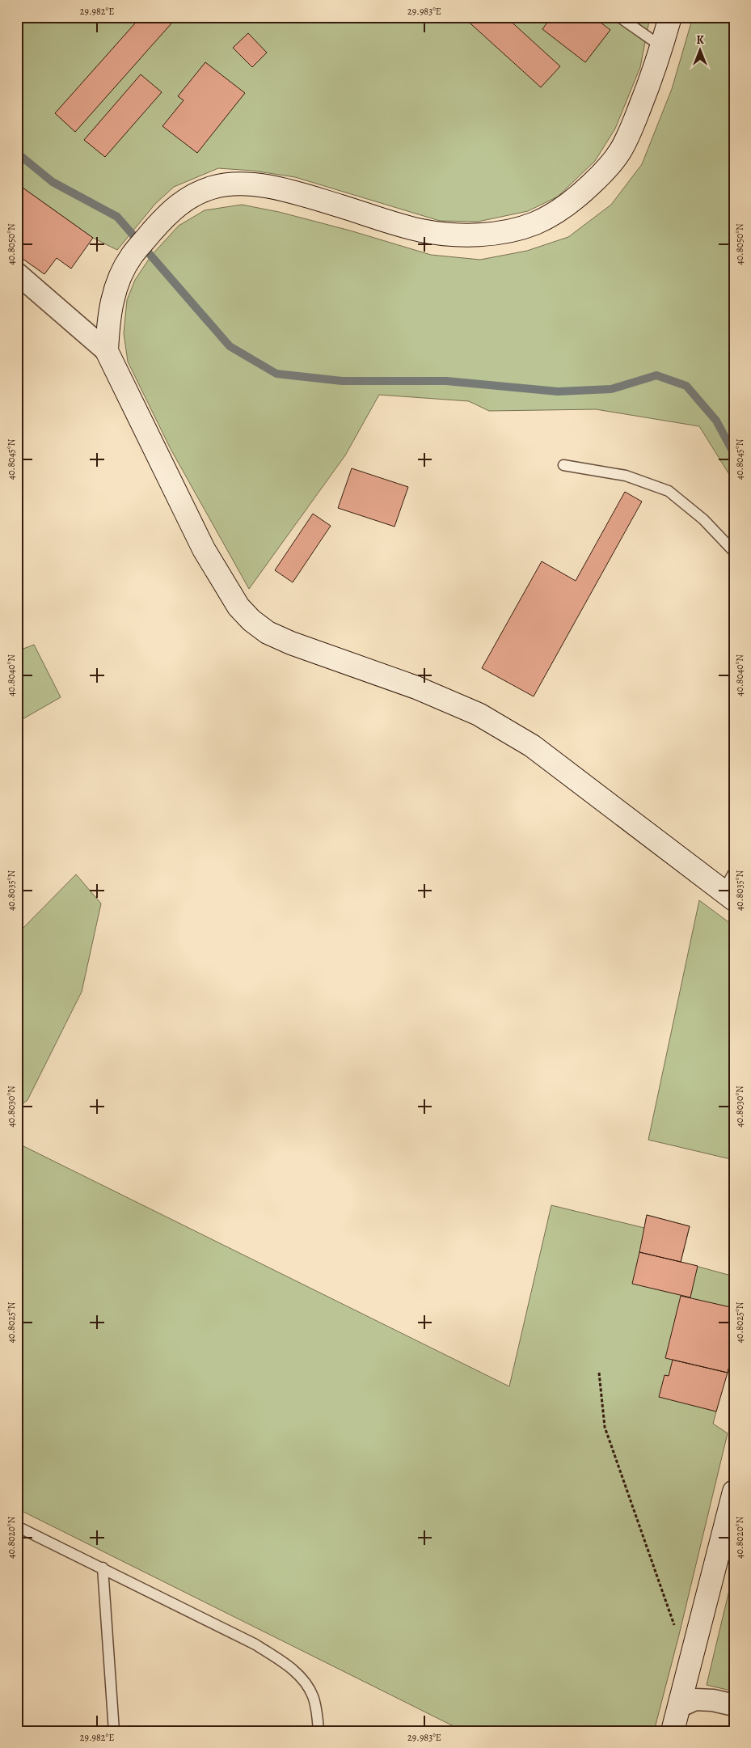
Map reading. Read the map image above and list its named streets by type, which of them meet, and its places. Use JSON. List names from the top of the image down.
{
  "north": "top",
  "coordinates": [
    "29.982°E",
    "29.983°E",
    "40.8050°N",
    "40.8045°N",
    "40.8040°N",
    "40.8035°N",
    "40.8030°N",
    "40.8025°N",
    "40.8020°N"
  ]
}
